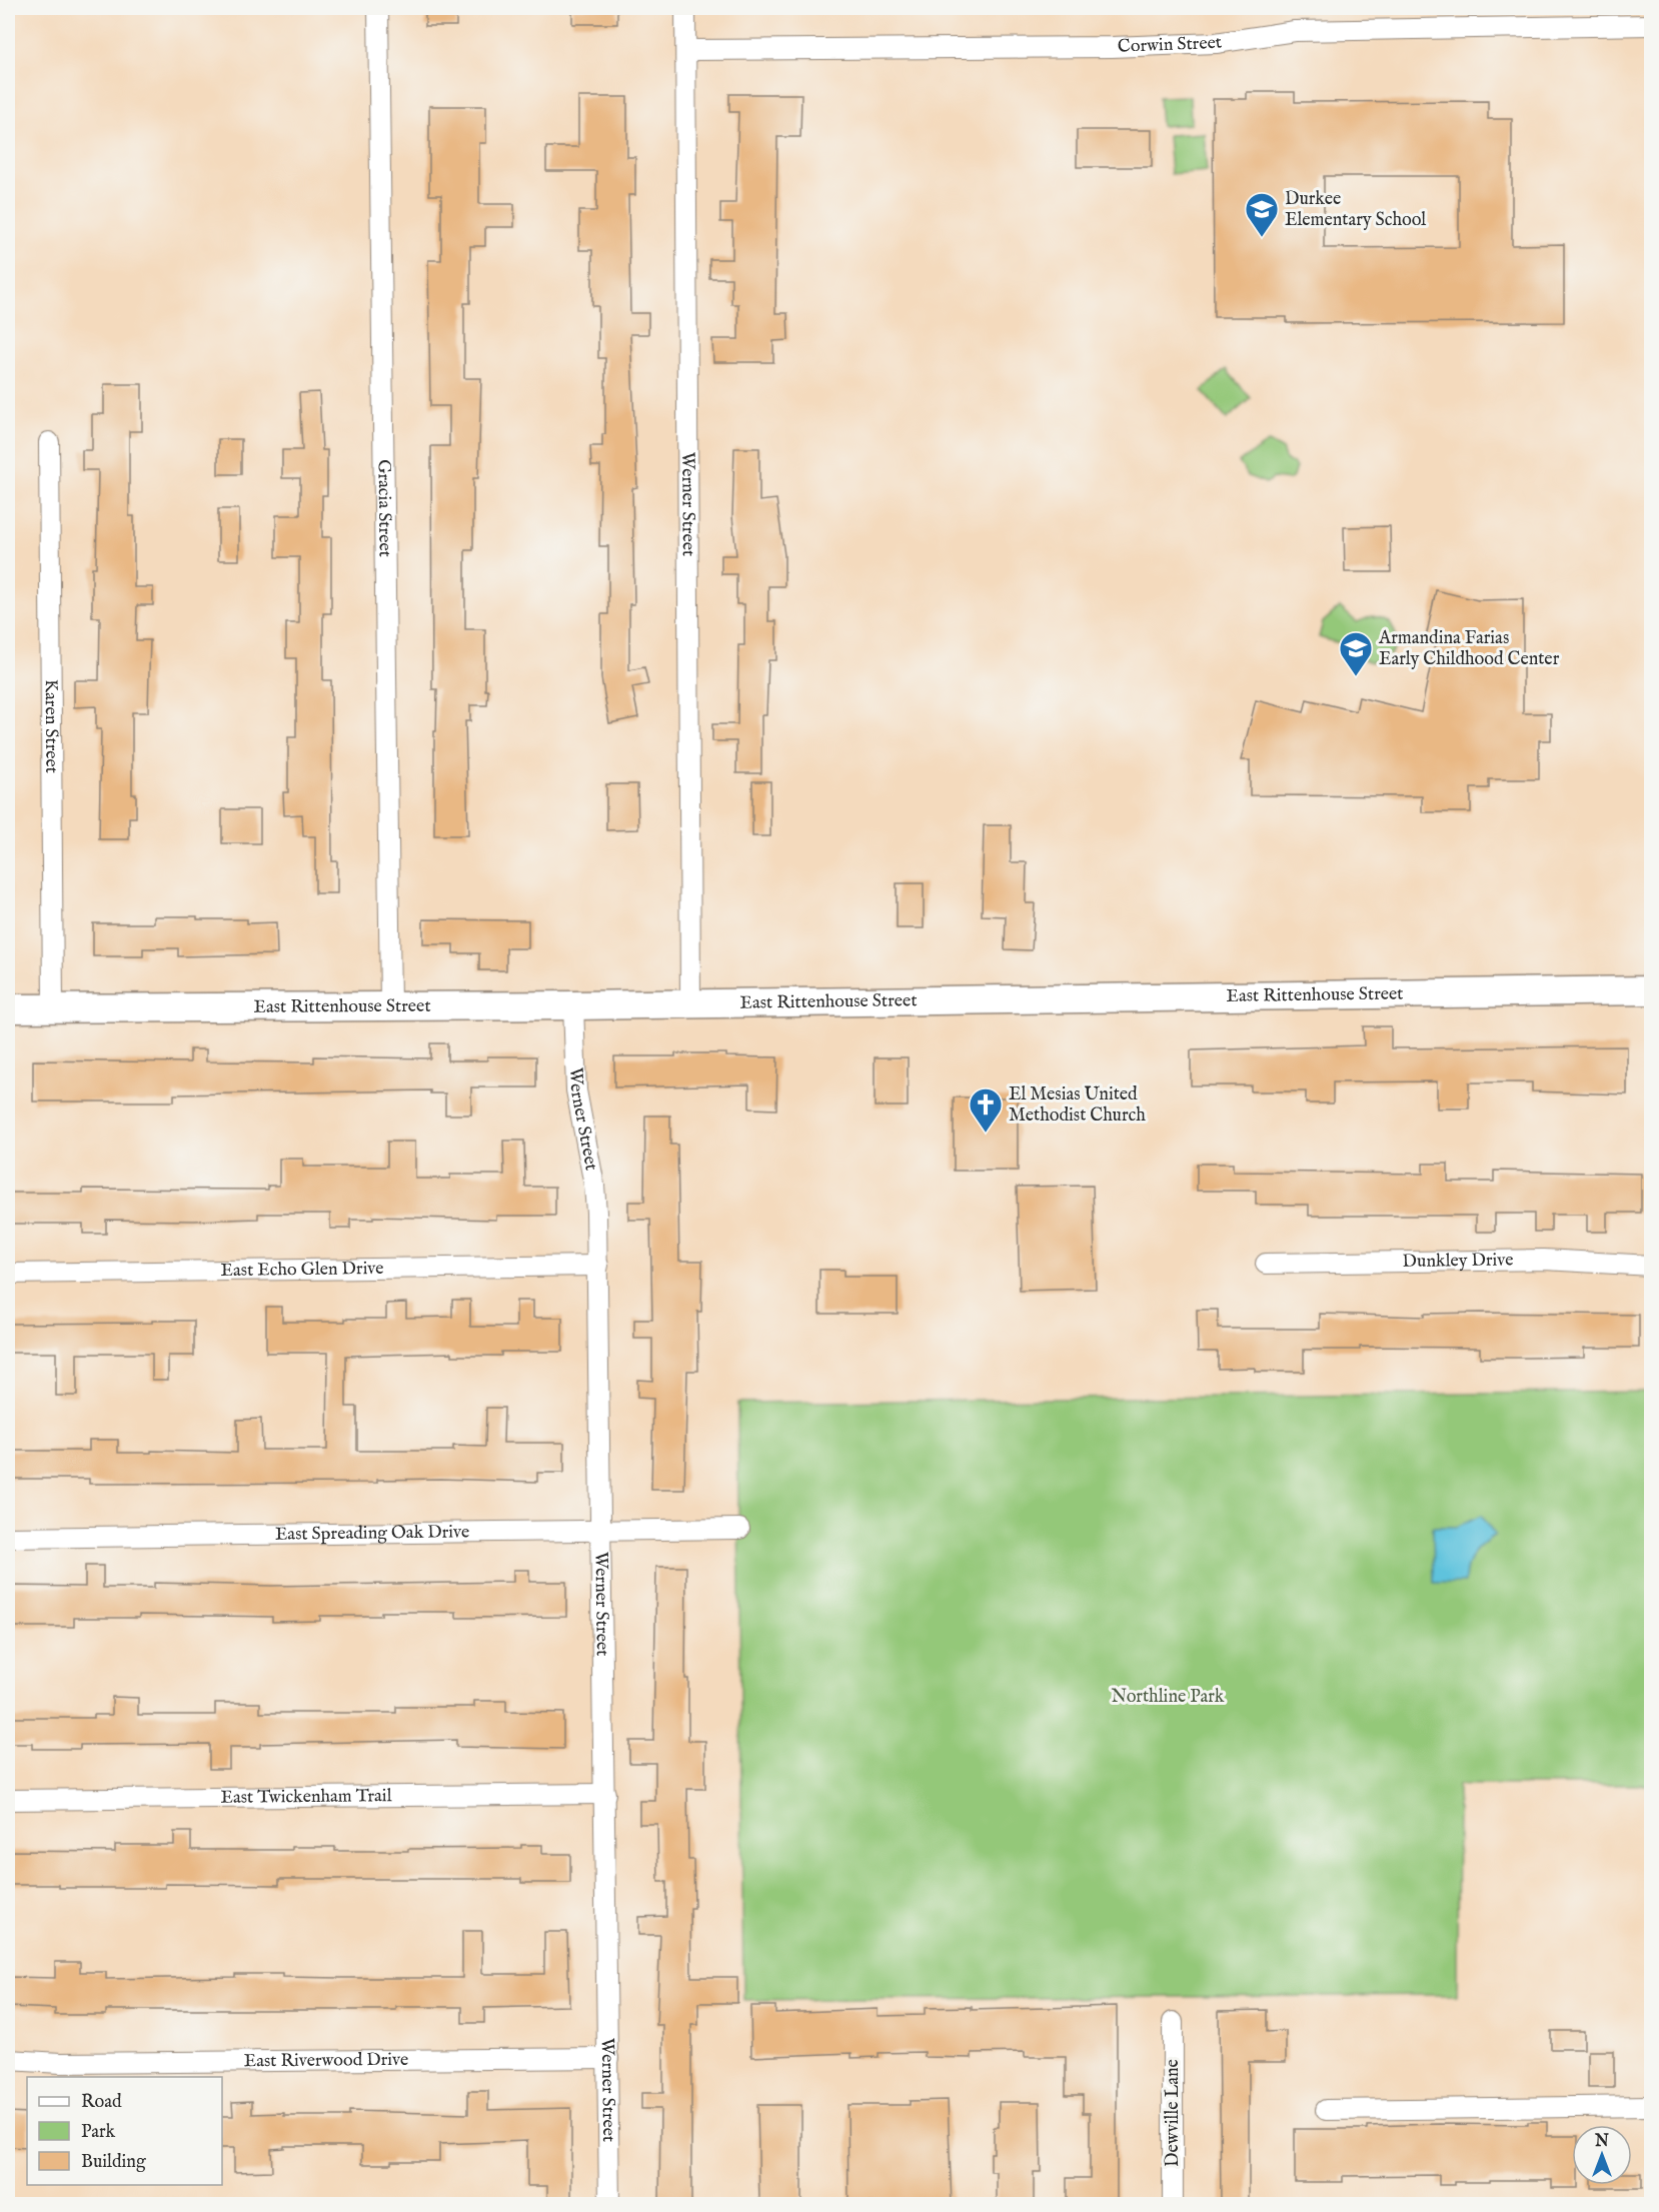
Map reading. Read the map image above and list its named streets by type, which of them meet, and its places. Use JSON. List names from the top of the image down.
{
  "streets": {
    "street": [
      "Corwin Street",
      "Werner Street",
      "Gracia Street",
      "Karen Street",
      "East Rittenhouse Street",
      "Dunkley Drive",
      "East Echo Glen Drive",
      "East Spreading Oak Drive",
      "East Twickenham Trail",
      "East Riverwood Drive",
      "Dewville Lane"
    ]
  },
  "crossings": [
    ["Corwin Street", "Werner Street"],
    ["Werner Street", "East Rittenhouse Street"],
    ["Werner Street", "East Echo Glen Drive"],
    ["Werner Street", "East Spreading Oak Drive"],
    ["Werner Street", "East Twickenham Trail"],
    ["Werner Street", "East Riverwood Drive"],
    ["Gracia Street", "East Rittenhouse Street"],
    ["Karen Street", "East Rittenhouse Street"]
  ],
  "parks": ["Northline Park"],
  "places": {
    "school or university": ["Durkee Elementary School", "Armandina Farias Early Childhood Center"],
    "church": ["El Mesias United Methodist Church"]
  },
  "legend": ["Road", "Park", "Building"],
  "north": "top"
}
